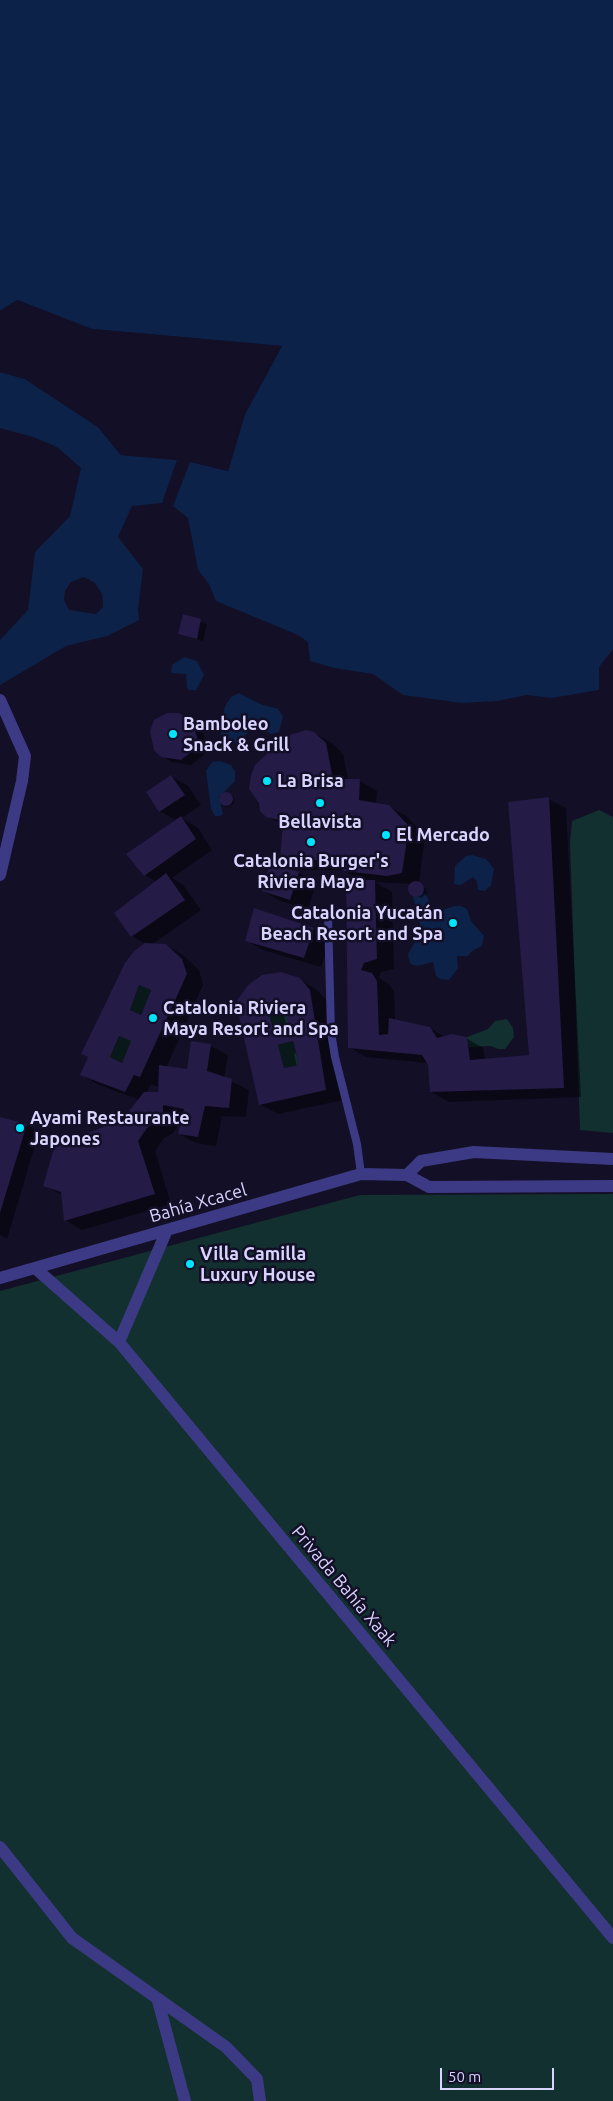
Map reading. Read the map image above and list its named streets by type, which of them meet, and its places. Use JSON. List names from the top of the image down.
{
  "streets": {
    "street": ["Bahía Xcacel", "Privada Bahía Xaak"]
  },
  "crossings": [
    ["Bahía Xcacel", "Privada Bahía Xaak"]
  ],
  "places": [
    "Bamboleo Snack & Grill",
    "La Brisa",
    "Bellavista",
    "El Mercado",
    "Catalonia Burger's Riviera Maya",
    "Catalonia Yucatán Beach Resort and Spa",
    "Catalonia Riviera Maya Resort and Spa",
    "Ayami Restaurante Japones",
    "Villa Camilla Luxury House"
  ],
  "scale_bar": "50 m"
}
